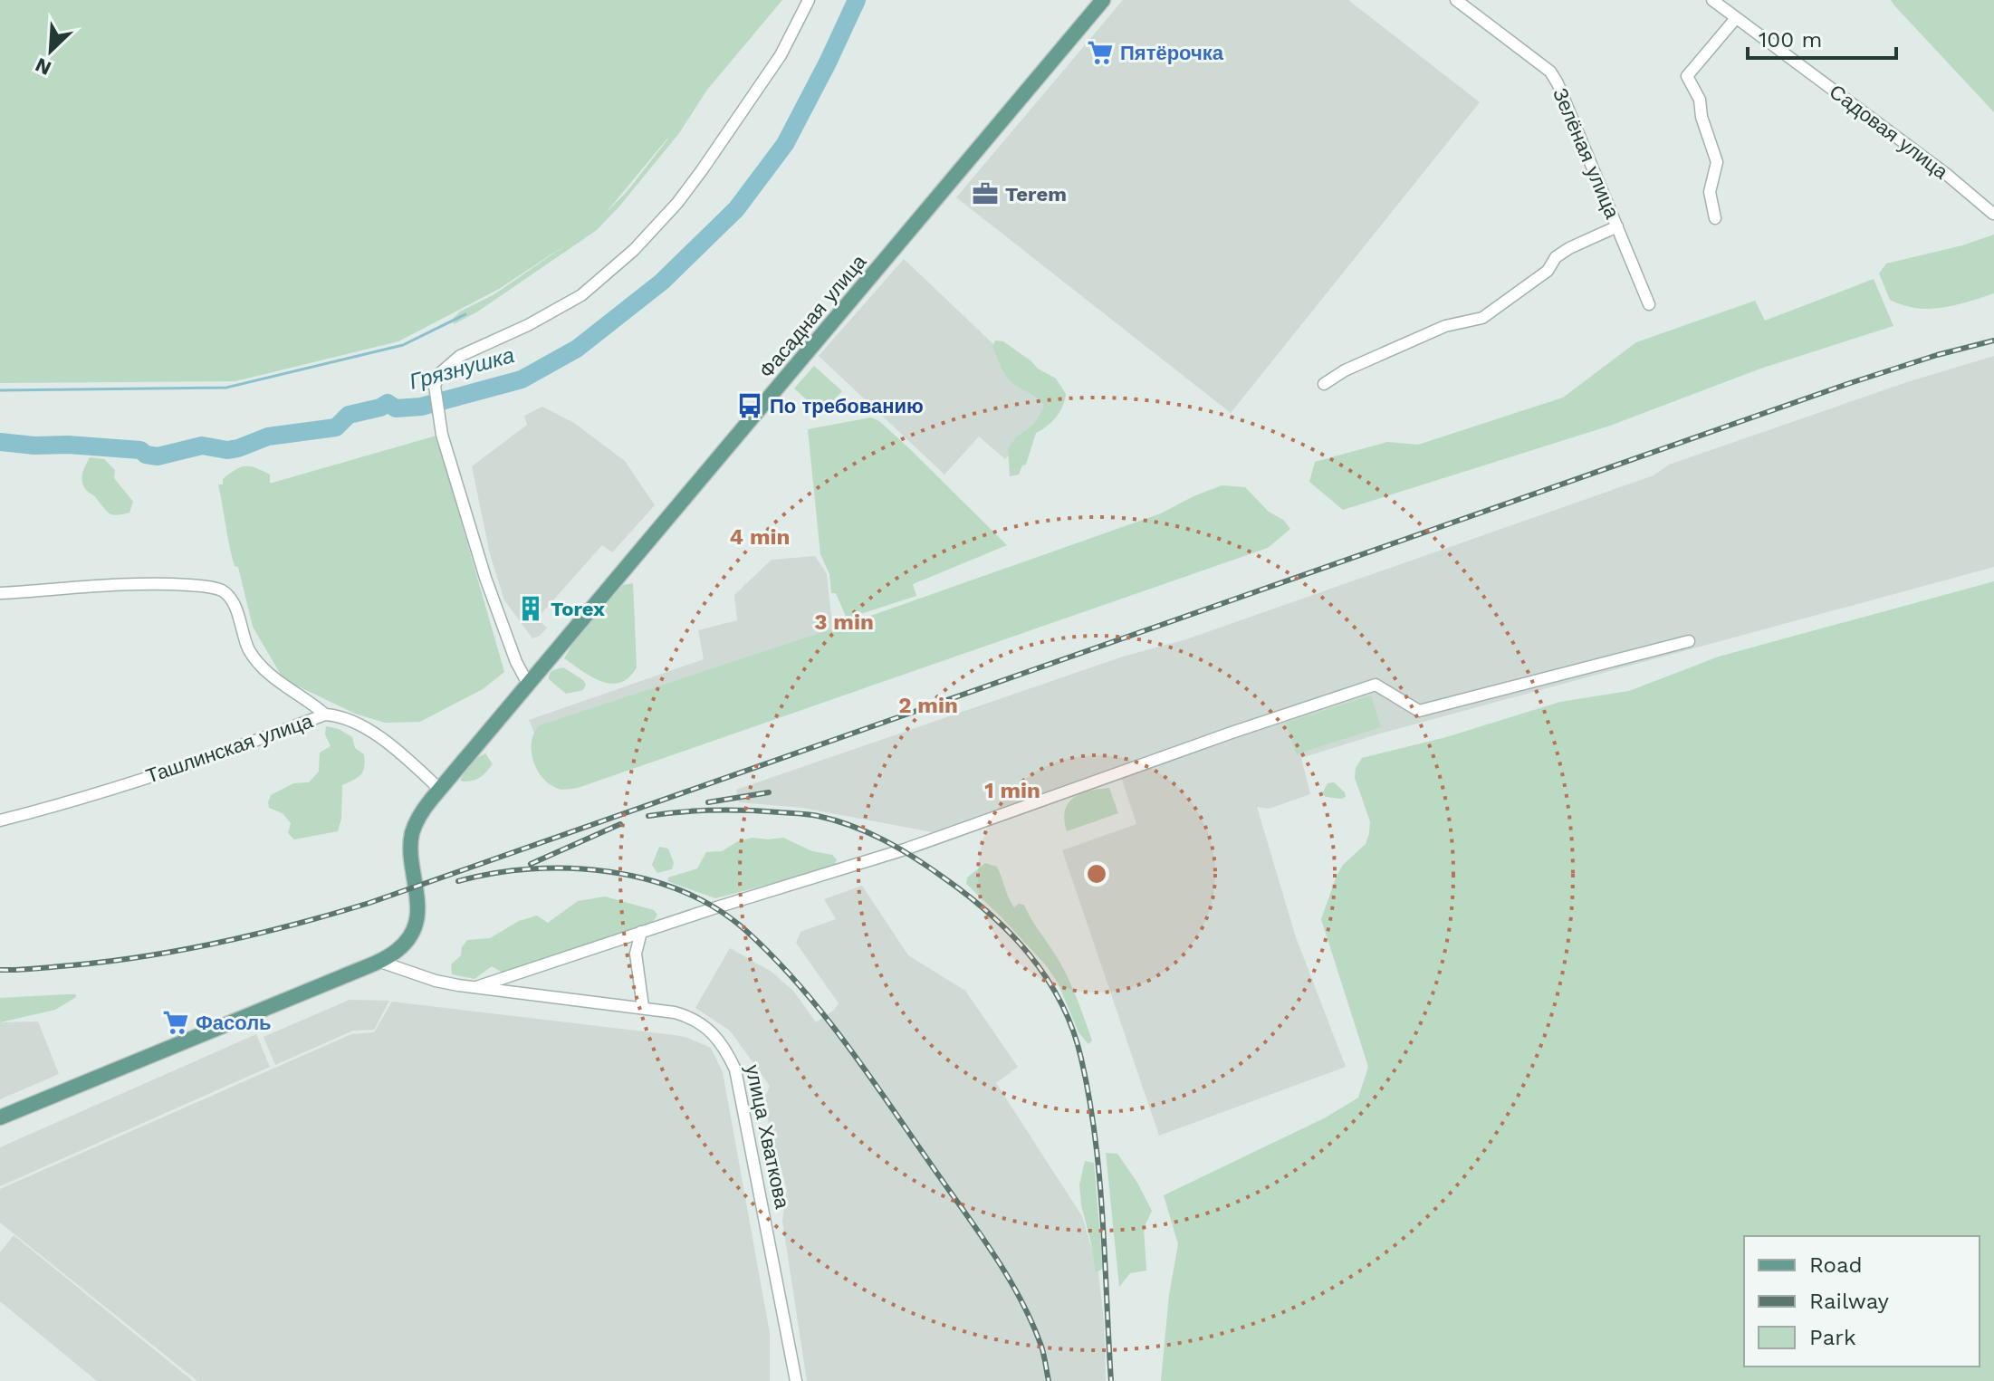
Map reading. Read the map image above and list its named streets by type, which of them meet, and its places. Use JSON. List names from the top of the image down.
{
  "streets": {
    "main road": ["Фасадная улица"],
    "street": [
      "Садовая улица",
      "Зелёная улица",
      "Ташлинская улица",
      "улица Хваткова"
    ]
  },
  "crossings": [
    ["Фасадная улица", "Ташлинская улица"],
    ["Фасадная улица", "улица Хваткова"]
  ],
  "water": ["Грязнушка"],
  "places": {
    "supermarket": ["Пятёрочка", "Фасоль"],
    "office": ["Terem"],
    "bus stop": ["По требованию"],
    "building": ["Torex"]
  },
  "legend": ["Road", "Railway", "Park"],
  "scale_bar": "100 m",
  "north": "bottom left",
  "rings": [
    "4 min",
    "3 min",
    "2 min",
    "1 min"
  ]
}
